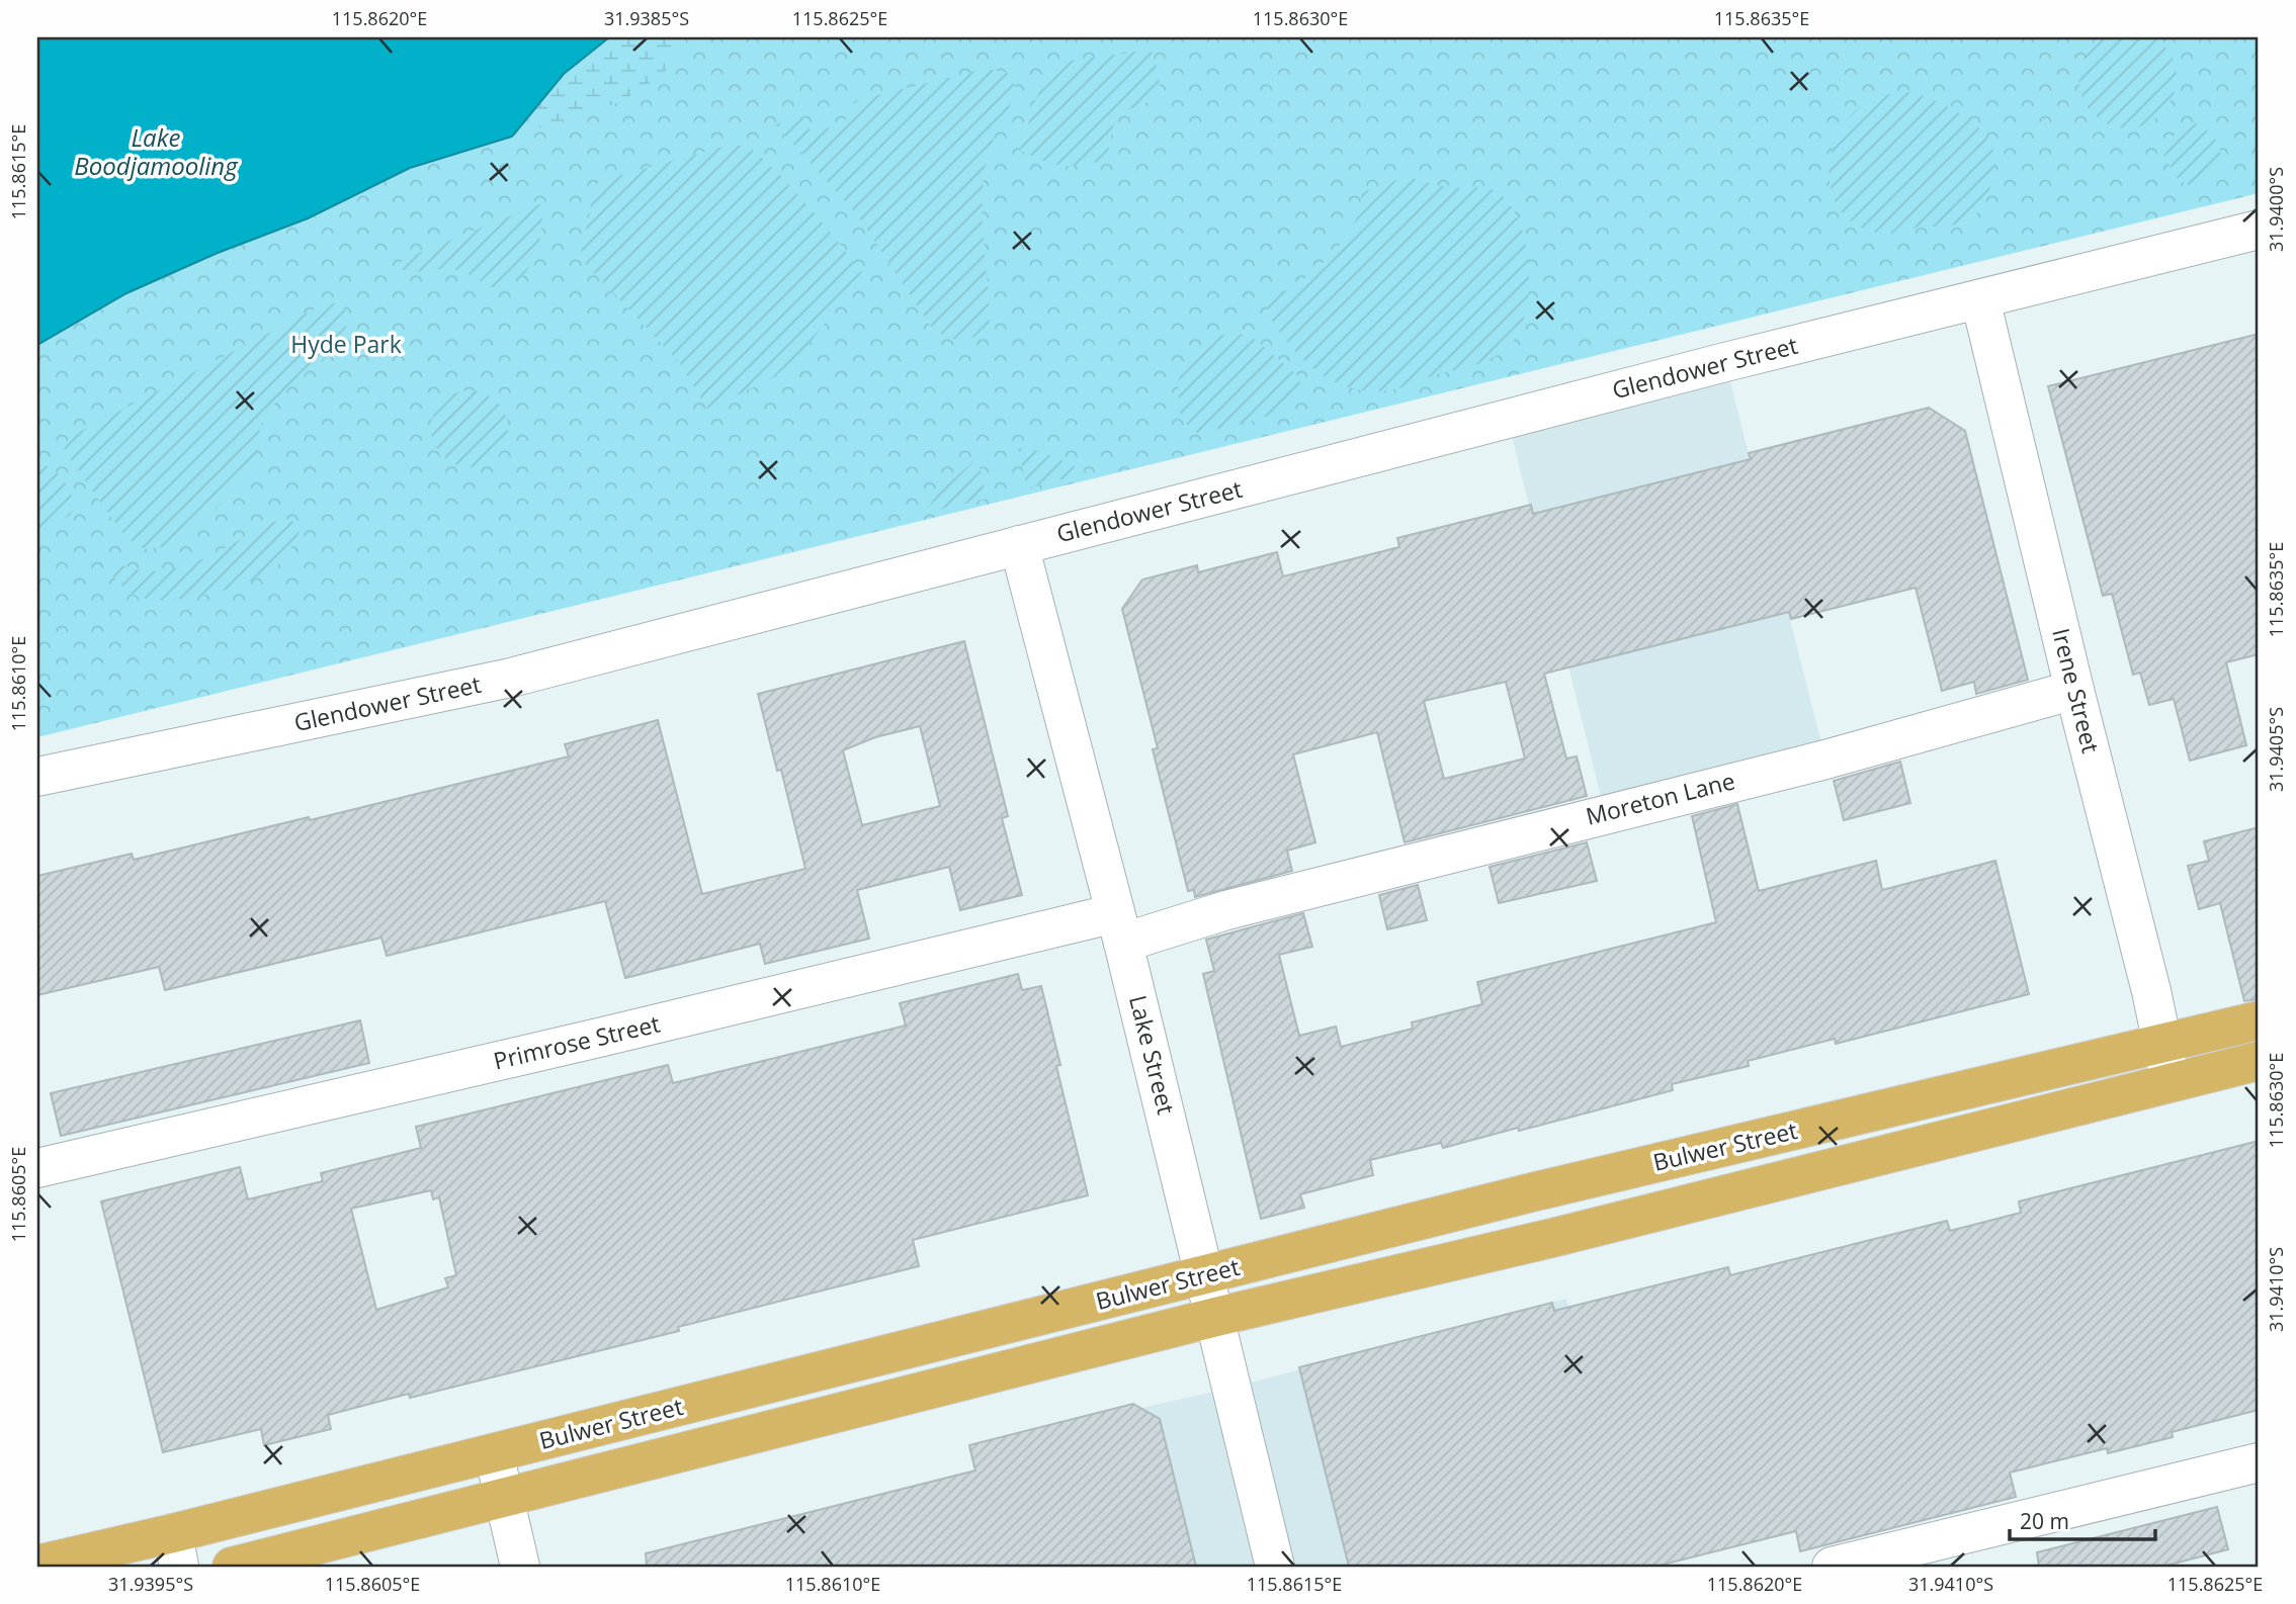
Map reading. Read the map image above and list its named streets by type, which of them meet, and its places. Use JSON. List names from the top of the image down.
{
  "streets": {
    "main road": ["Bulwer Street"],
    "street": [
      "Glendower Street",
      "Irene Street",
      "Moreton Lane",
      "Primrose Street",
      "Lake Street"
    ]
  },
  "crossings": [
    ["Glendower Street", "Irene Street"],
    ["Glendower Street", "Lake Street"],
    ["Irene Street", "Moreton Lane"],
    ["Irene Street", "Bulwer Street"],
    ["Moreton Lane", "Primrose Street"],
    ["Moreton Lane", "Lake Street"],
    ["Primrose Street", "Lake Street"],
    ["Lake Street", "Bulwer Street"]
  ],
  "water": ["Lake Boodjamooling"],
  "parks": ["Hyde Park"],
  "scale_bar": "20 m",
  "coordinates": [
    "115.8620°E",
    "31.9385°S",
    "115.8625°E",
    "115.8630°E",
    "115.8635°E",
    "115.8615°E",
    "31.9400°S",
    "115.8610°E",
    "31.9405°S",
    "115.8605°E",
    "31.9410°S",
    "31.9395°S"
  ]
}
